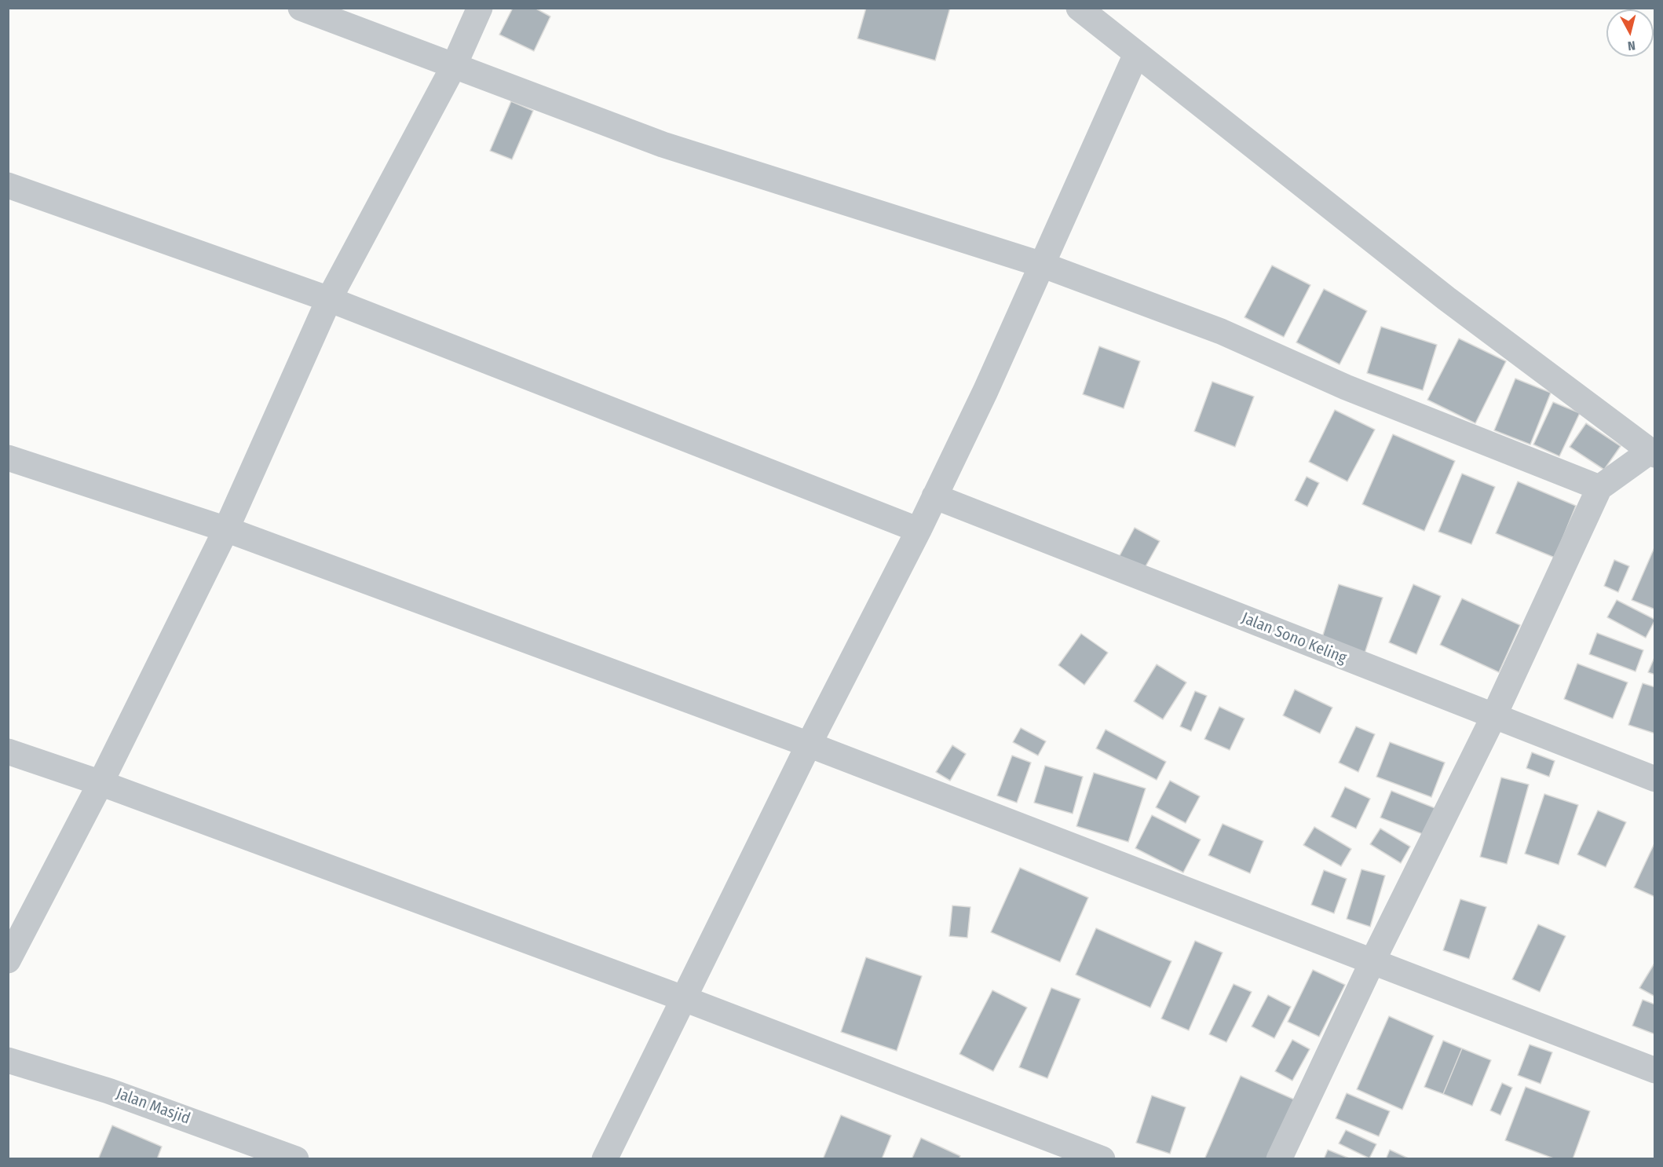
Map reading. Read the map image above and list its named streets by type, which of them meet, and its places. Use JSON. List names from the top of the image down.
{
  "streets": {
    "street": ["Jalan Sono Keling", "Jalan Masjid"]
  },
  "north": "bottom"
}
